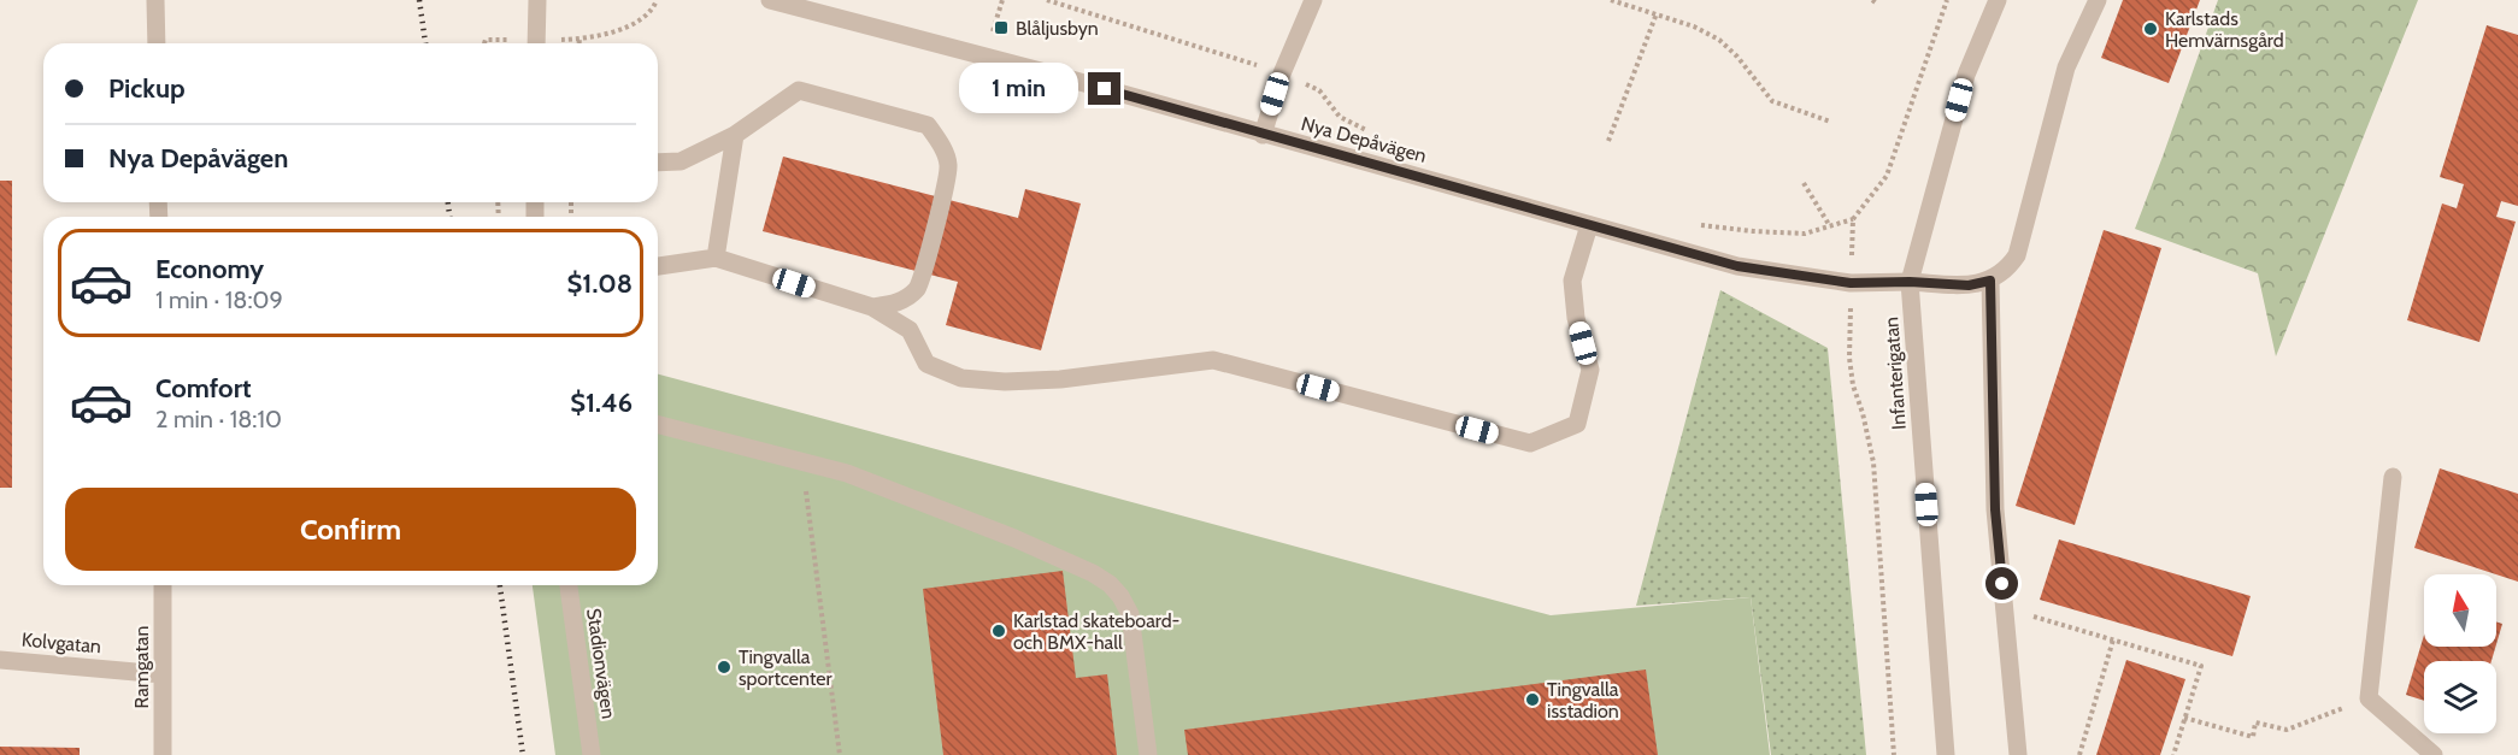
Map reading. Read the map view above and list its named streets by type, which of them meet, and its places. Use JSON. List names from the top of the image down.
{
  "streets": {
    "street": [
      "Nya Depåvägen",
      "Infanterigatan",
      "Kolvgatan",
      "Stadionvägen",
      "Ramgatan"
    ]
  },
  "crossings": [
    ["Nya Depåvägen", "Infanterigatan"],
    ["Kolvgatan", "Ramgatan"]
  ],
  "places": {
    "transit": ["Blåljusbyn"],
    "other": [
      "Karlstads Hemvärnsgård",
      "Karlstad skateboard- och BMX-hall",
      "Tingvalla sportcenter",
      "Tingvalla isstadion"
    ]
  },
  "north": "top",
  "page": {
    "banner": ["Pickup", "Nya Depåvägen"],
    "bubble": "1 min",
    "list": [
      {
        "name": "Economy",
        "note": "1 min · 18:09",
        "value": "$1.08"
      },
      {
        "name": "Comfort",
        "note": "2 min · 18:10",
        "value": "$1.46"
      }
    ],
    "buttons": "Confirm"
  }
}
